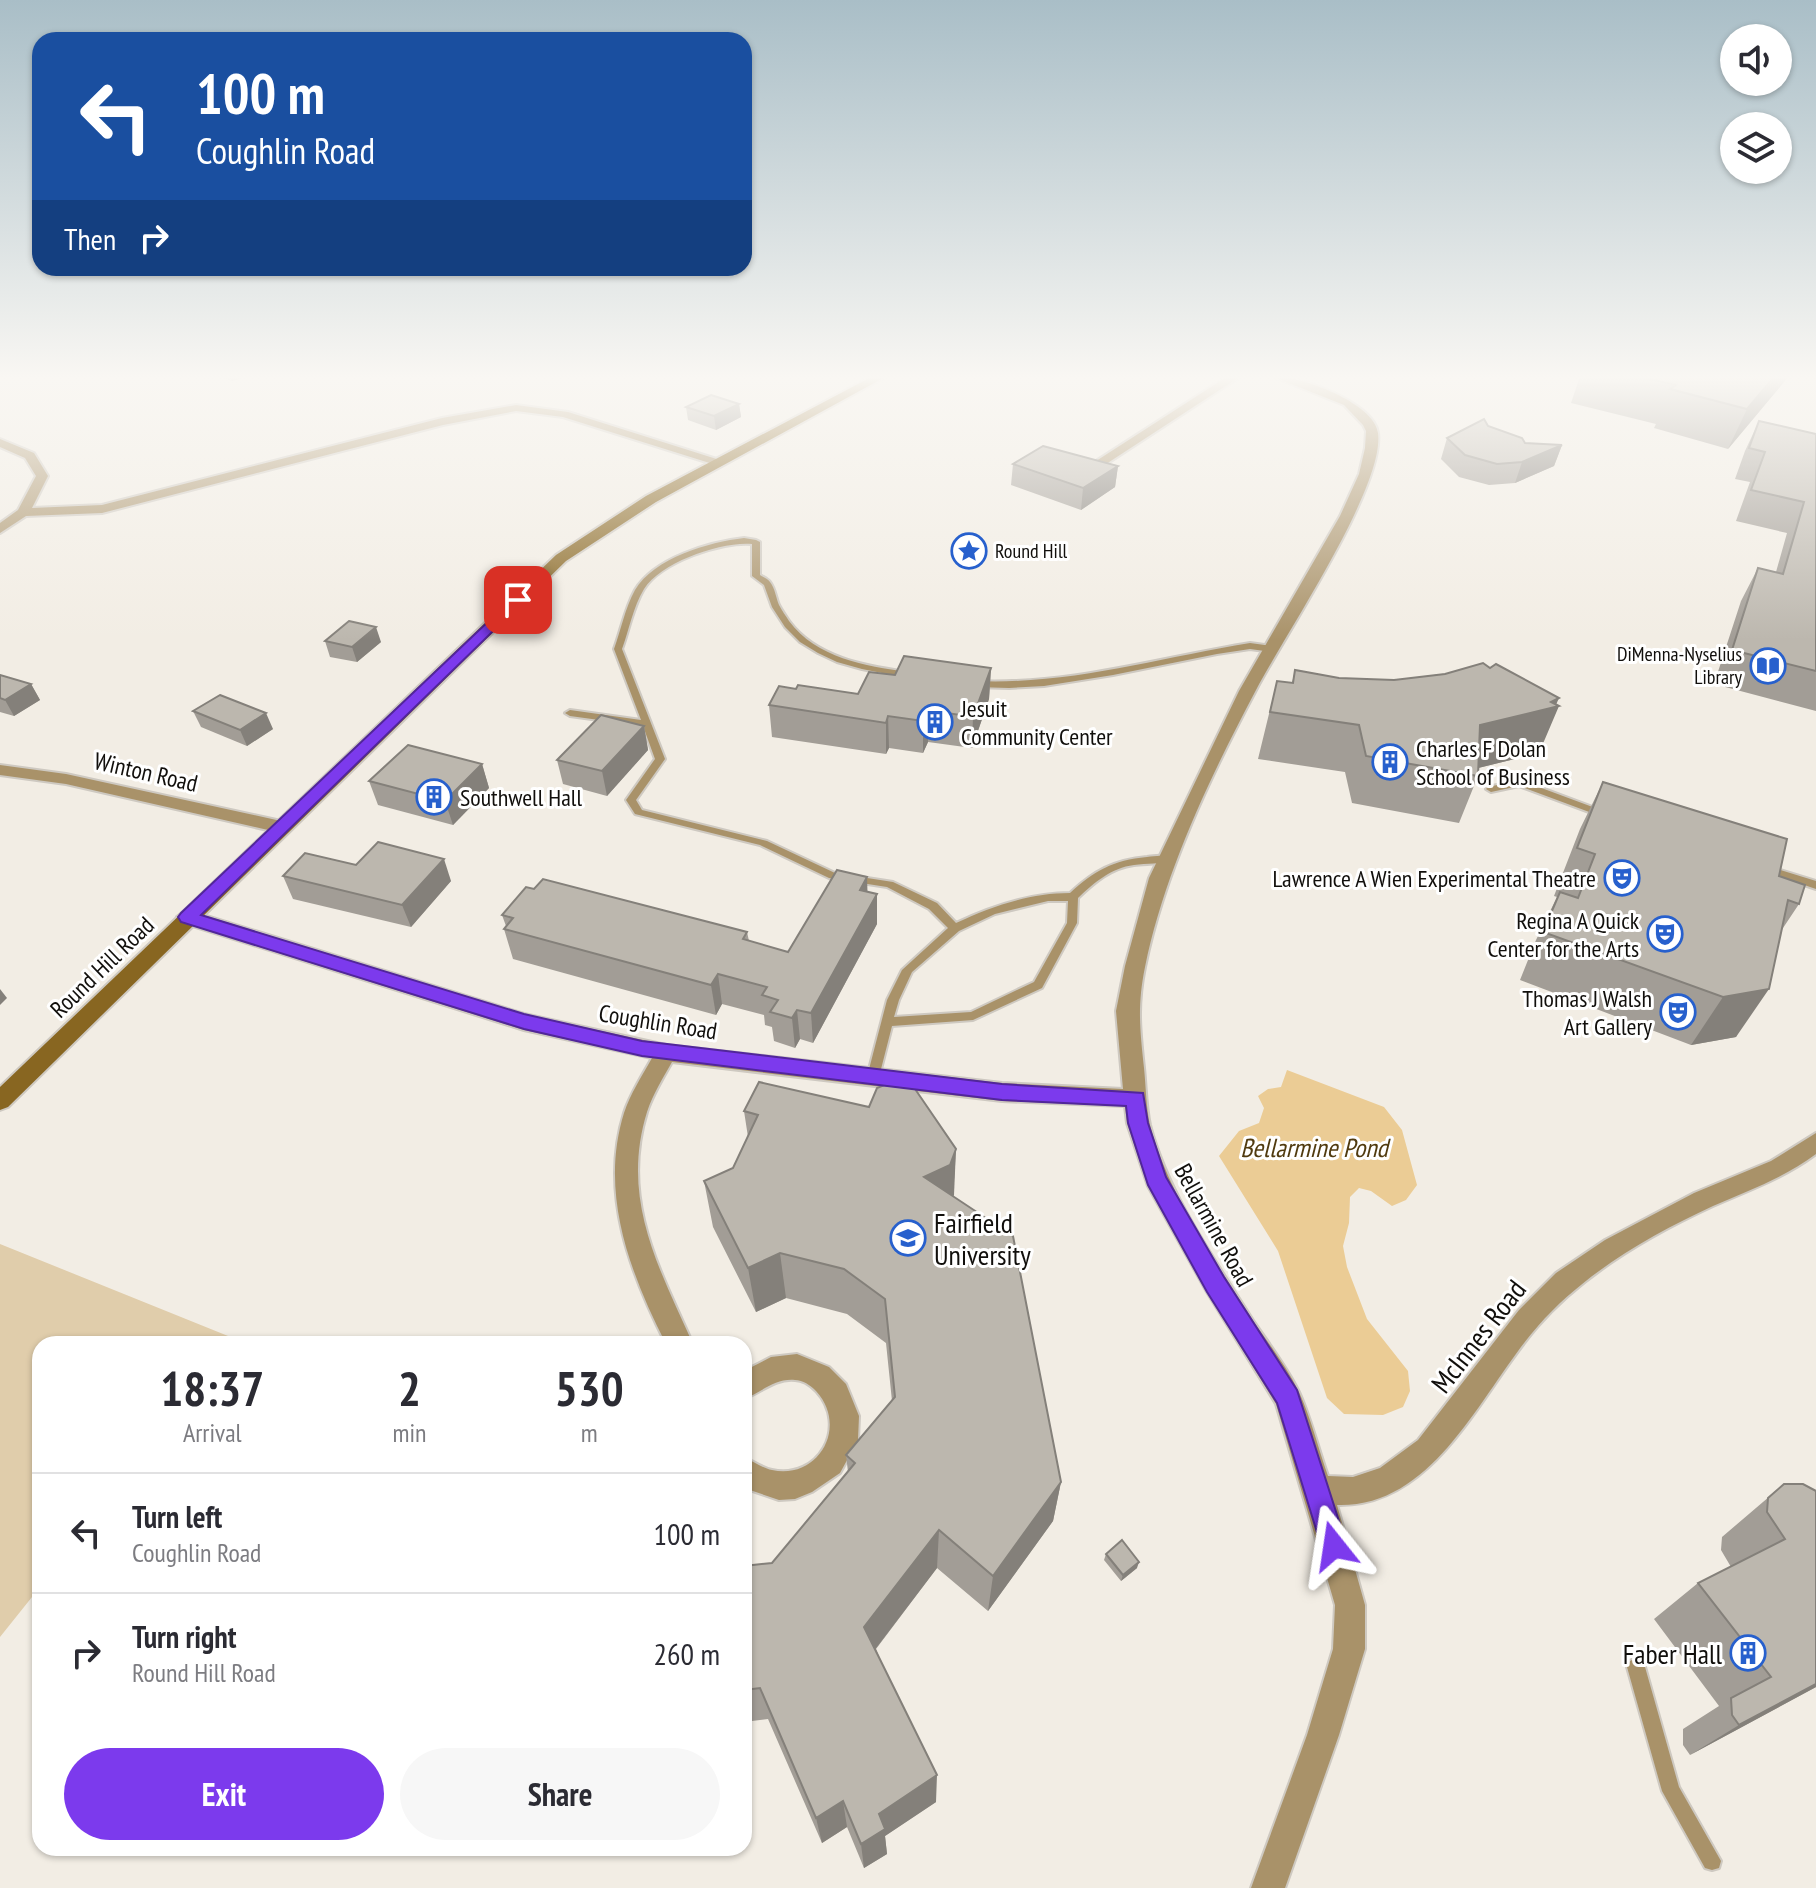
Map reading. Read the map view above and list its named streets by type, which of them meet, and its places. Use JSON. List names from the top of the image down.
{
  "streets": {
    "main road": ["Round Hill Road"],
    "street": [
      "Winton Road",
      "Coughlin Road",
      "Bellarmine Road",
      "McInnes Road"
    ]
  },
  "crossings": [
    ["Winton Road", "Round Hill Road"],
    ["Round Hill Road", "Coughlin Road"],
    ["Coughlin Road", "Bellarmine Road"],
    ["Bellarmine Road", "McInnes Road"]
  ],
  "water": ["Bellarmine Pond"],
  "places": {
    "place": ["Round Hill"],
    "library": ["DiMenna-Nyselius Library"],
    "building": [
      "Jesuit Community Center",
      "Charles F Dolan School of Business",
      "Southwell Hall",
      "Faber Hall"
    ],
    "theatre": ["Lawrence A Wien Experimental Theatre", "Regina A Quick Center for the Arts", "Thomas J Walsh Art Gallery"],
    "school or university": ["Fairfield University"]
  },
  "page": {
    "turn": ["100 m", "Coughlin Road"],
    "then": "Then",
    "eta": [
      "18:37",
      "Arrival",
      "2",
      "min",
      "530",
      "m"
    ],
    "list": [
      {
        "name": "Turn left",
        "note": "Coughlin Road",
        "value": "100 m"
      },
      {
        "name": "Turn right",
        "note": "Round Hill Road",
        "value": "260 m"
      }
    ],
    "buttons": ["Exit", "Share"]
  }
}
